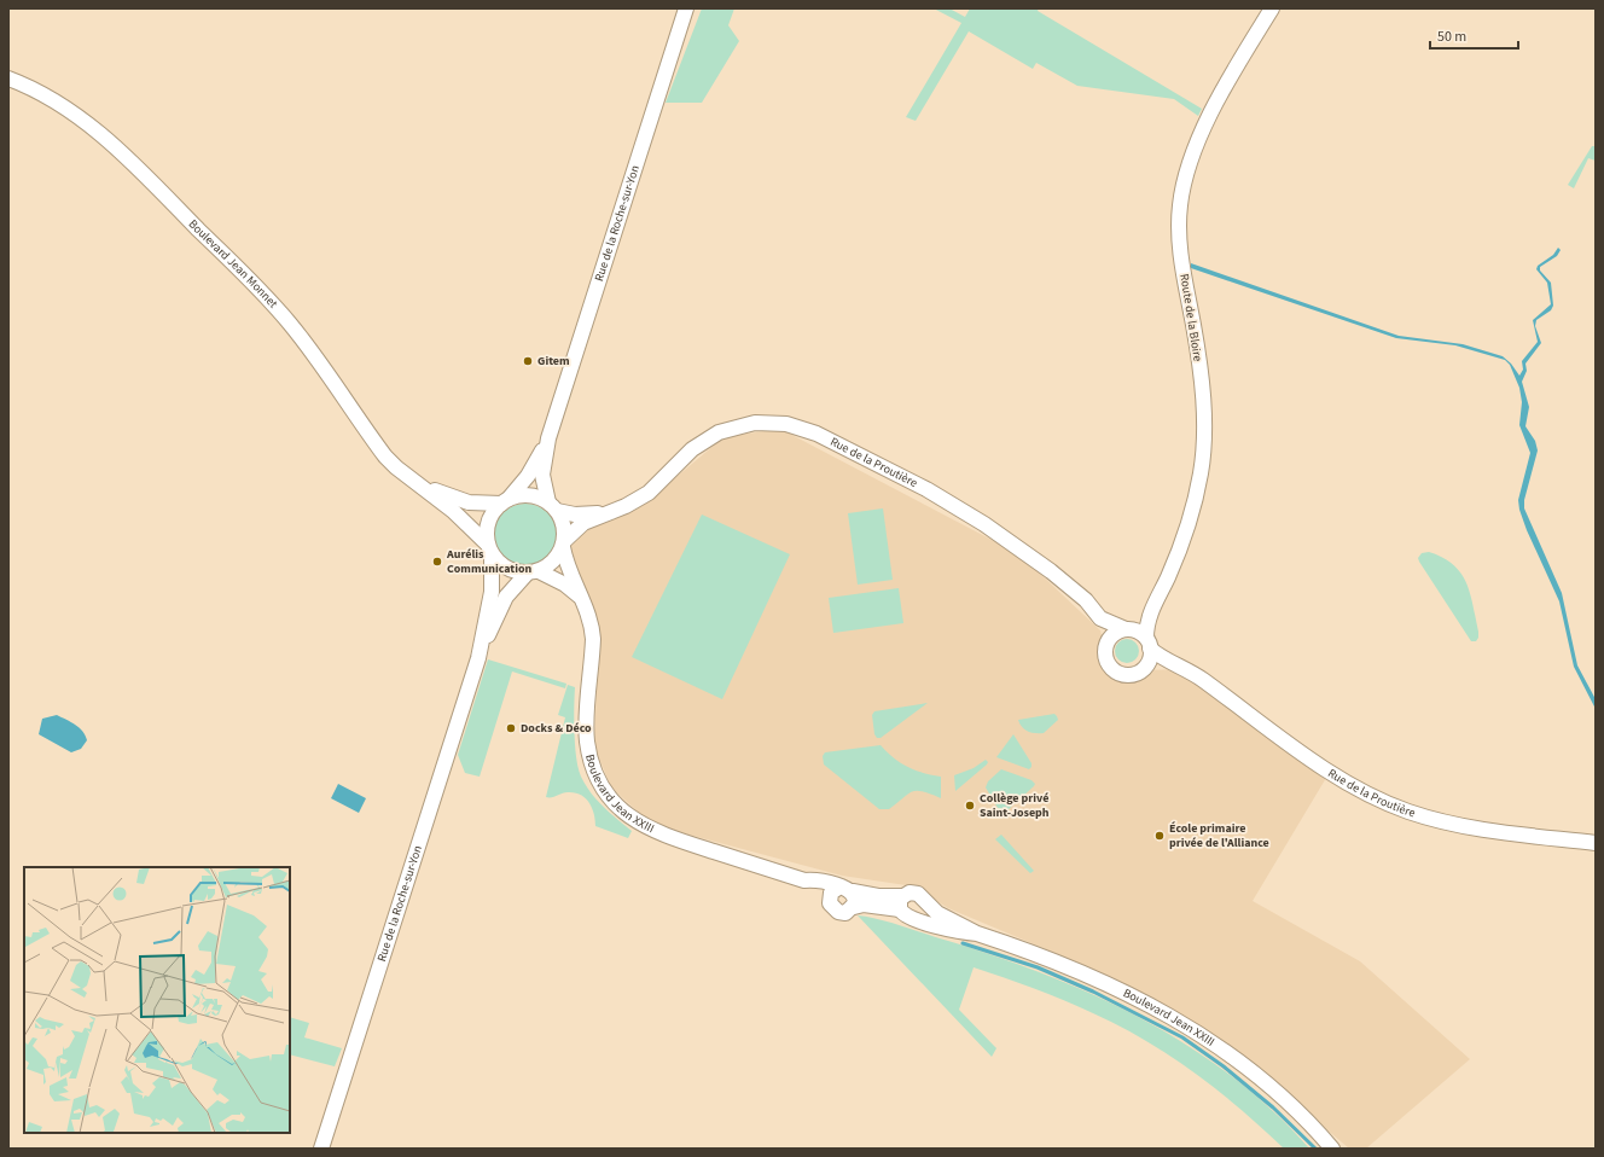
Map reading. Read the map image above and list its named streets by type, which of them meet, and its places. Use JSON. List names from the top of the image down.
{
  "streets": {
    "main road": [
      "Rue de la Roche-sur-Yon",
      "Boulevard Jean Monnet",
      "Route de la Bloire",
      "Rue de la Proutière",
      "Boulevard Jean XXIII"
    ]
  },
  "crossings": [
    ["Rue de la Roche-sur-Yon", "Boulevard Jean Monnet"],
    ["Rue de la Roche-sur-Yon", "Boulevard Jean XXIII"],
    ["Boulevard Jean Monnet", "Boulevard Jean XXIII"],
    ["Route de la Bloire", "Rue de la Proutière"]
  ],
  "places": [
    "Gitem",
    "Aurélis Communication",
    "Docks & Déco",
    "Collège privé Saint-Joseph",
    "École primaire privée de l'Alliance"
  ],
  "scale_bar": "50 m"
}
